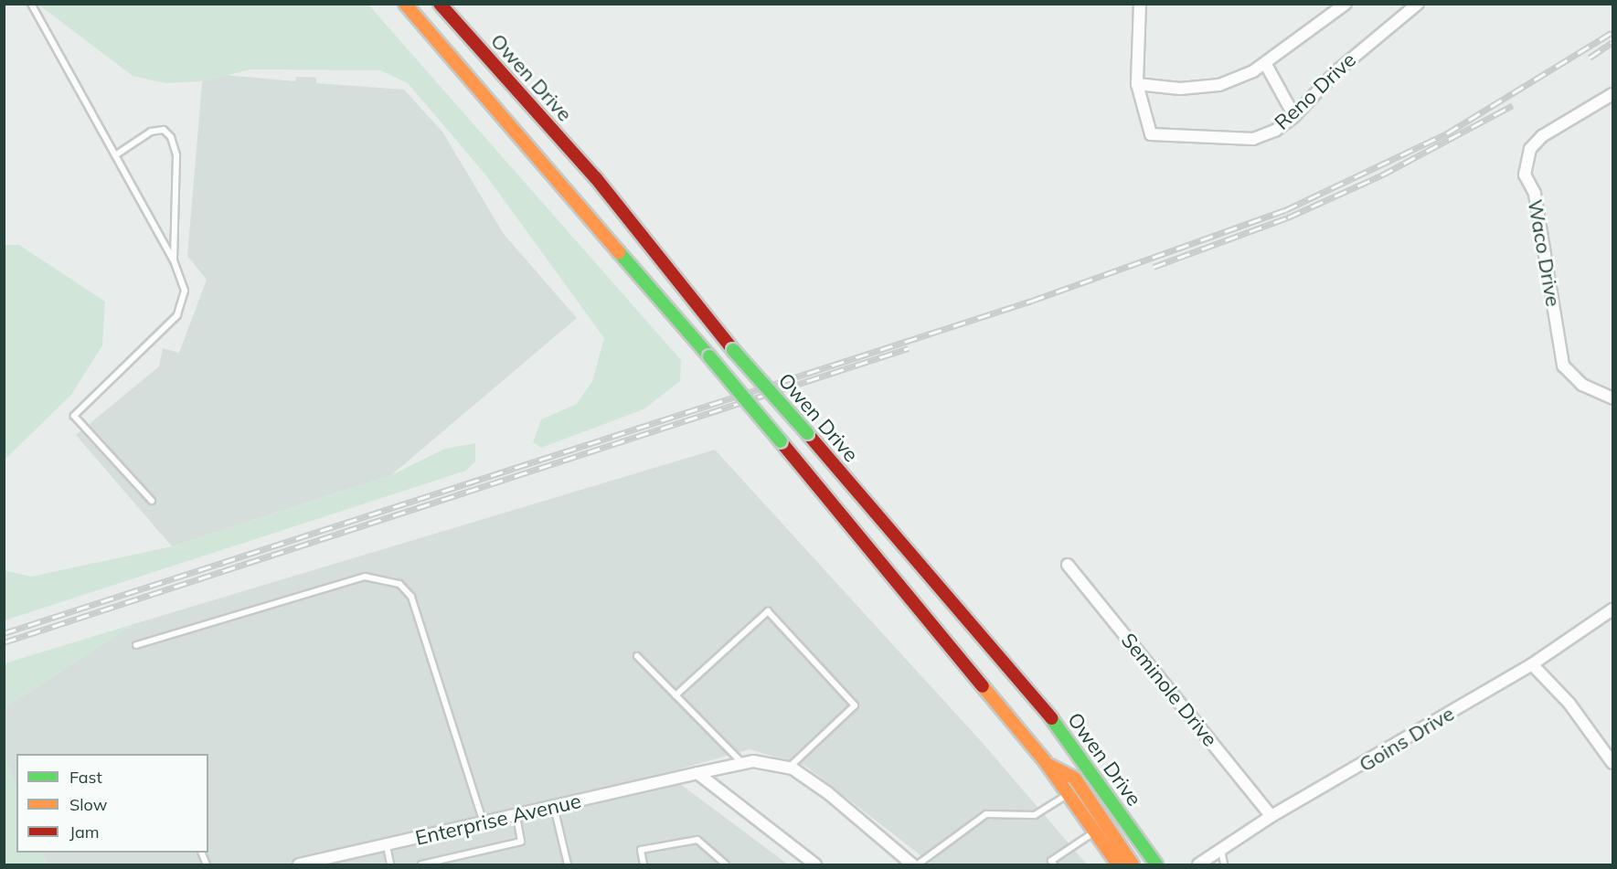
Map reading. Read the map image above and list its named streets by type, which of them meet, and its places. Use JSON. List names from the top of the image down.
{
  "streets": {
    "highway": ["Owen Drive"],
    "street": [
      "Reno Drive",
      "Waco Drive",
      "Seminole Drive",
      "Goins Drive",
      "Enterprise Avenue"
    ]
  },
  "crossings": [
    ["Seminole Drive", "Goins Drive"]
  ],
  "legend": ["Fast", "Slow", "Jam"]
}
